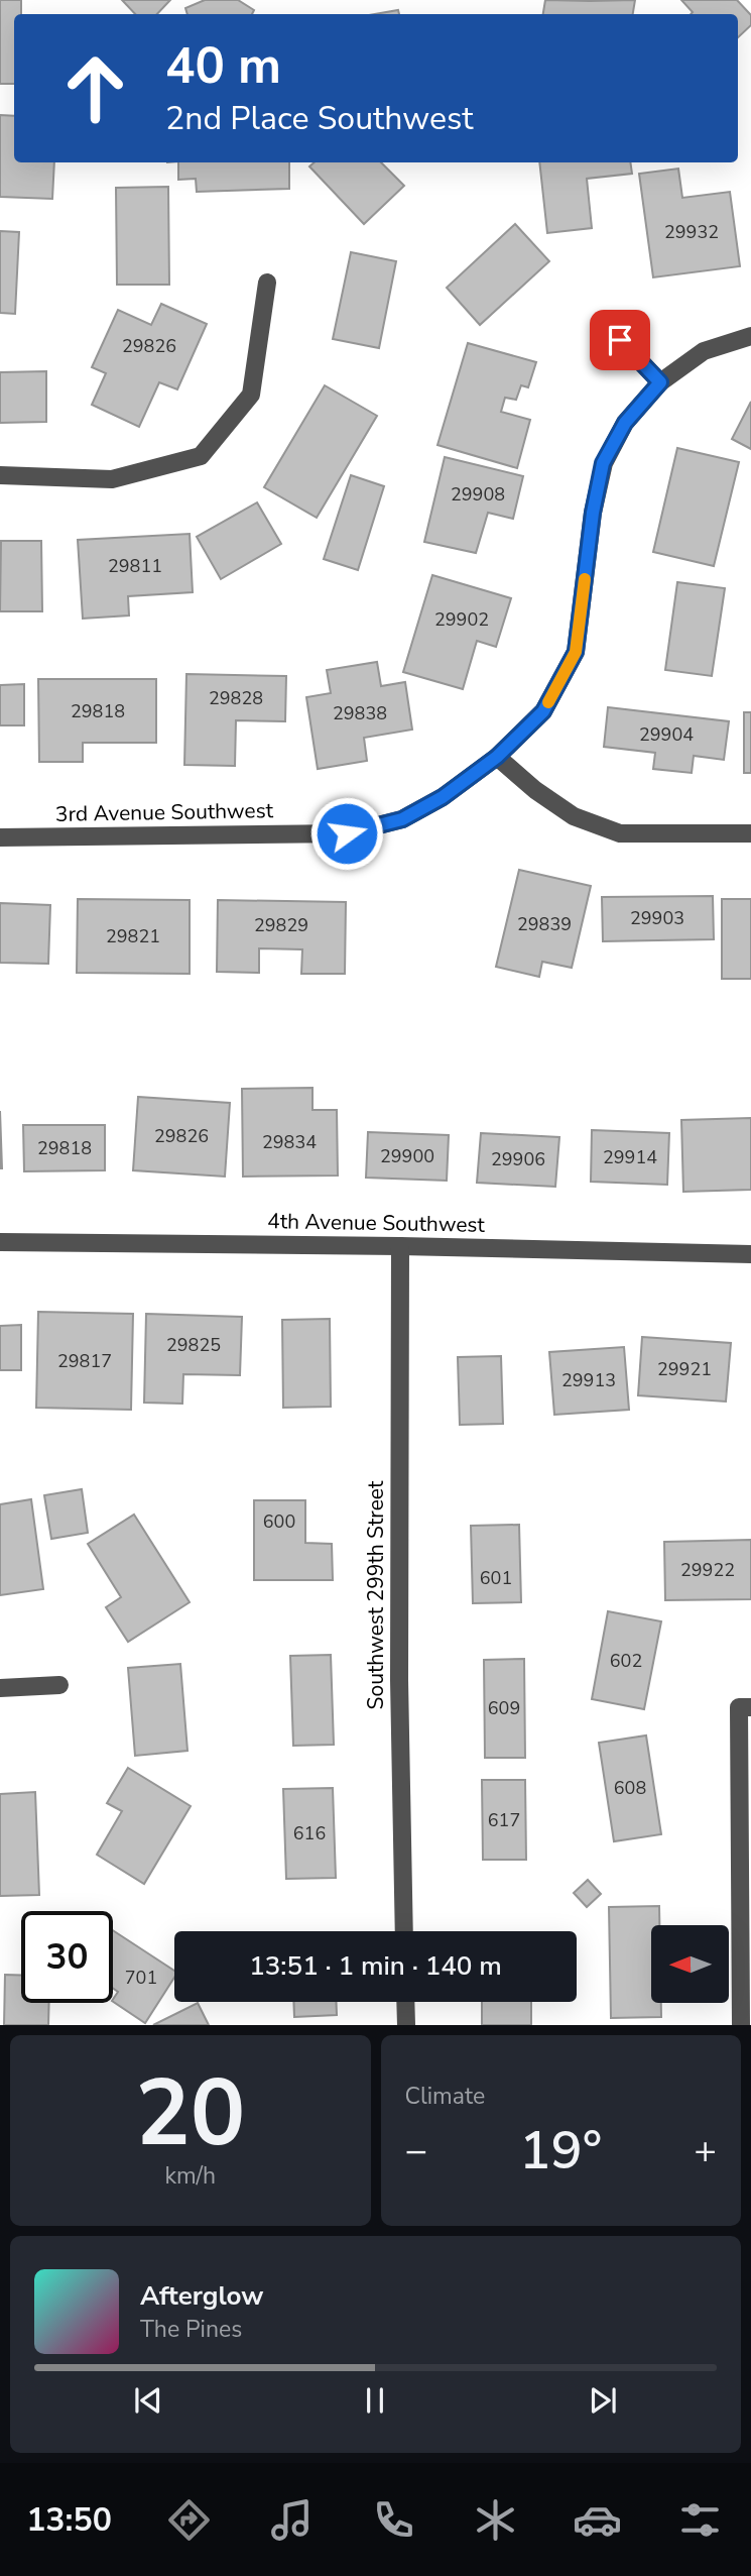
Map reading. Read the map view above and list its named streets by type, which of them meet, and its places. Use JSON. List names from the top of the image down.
{
  "streets": {
    "street": ["3rd Avenue Southwest", "4th Avenue Southwest", "Southwest 299th Street"]
  },
  "crossings": [
    ["4th Avenue Southwest", "Southwest 299th Street"]
  ],
  "house_numbers": [
    "29932",
    "29826",
    "29908",
    "29811",
    "29902",
    "29828",
    "29818",
    "29838",
    "29904",
    "29903",
    "29839",
    "29829",
    "29821",
    "29826",
    "29834",
    "29818",
    "29900",
    "29914",
    "29906",
    "29825",
    "29817",
    "29921",
    "29913",
    "600",
    "29922",
    "601",
    "602",
    "609",
    "608",
    "617",
    "616",
    "701"
  ],
  "north": "left",
  "page": {
    "turn": ["40 m", "2nd Place Southwest"],
    "limit": "30",
    "trip": "13:51 · 1 min · 140 m",
    "tile": [
      ["20", "km/h"],
      "Climate"
    ],
    "heat": ["−", "19°", "+"],
    "song": ["Afterglow", "The Pines"],
    "tabs": "13:50"
  }
}
